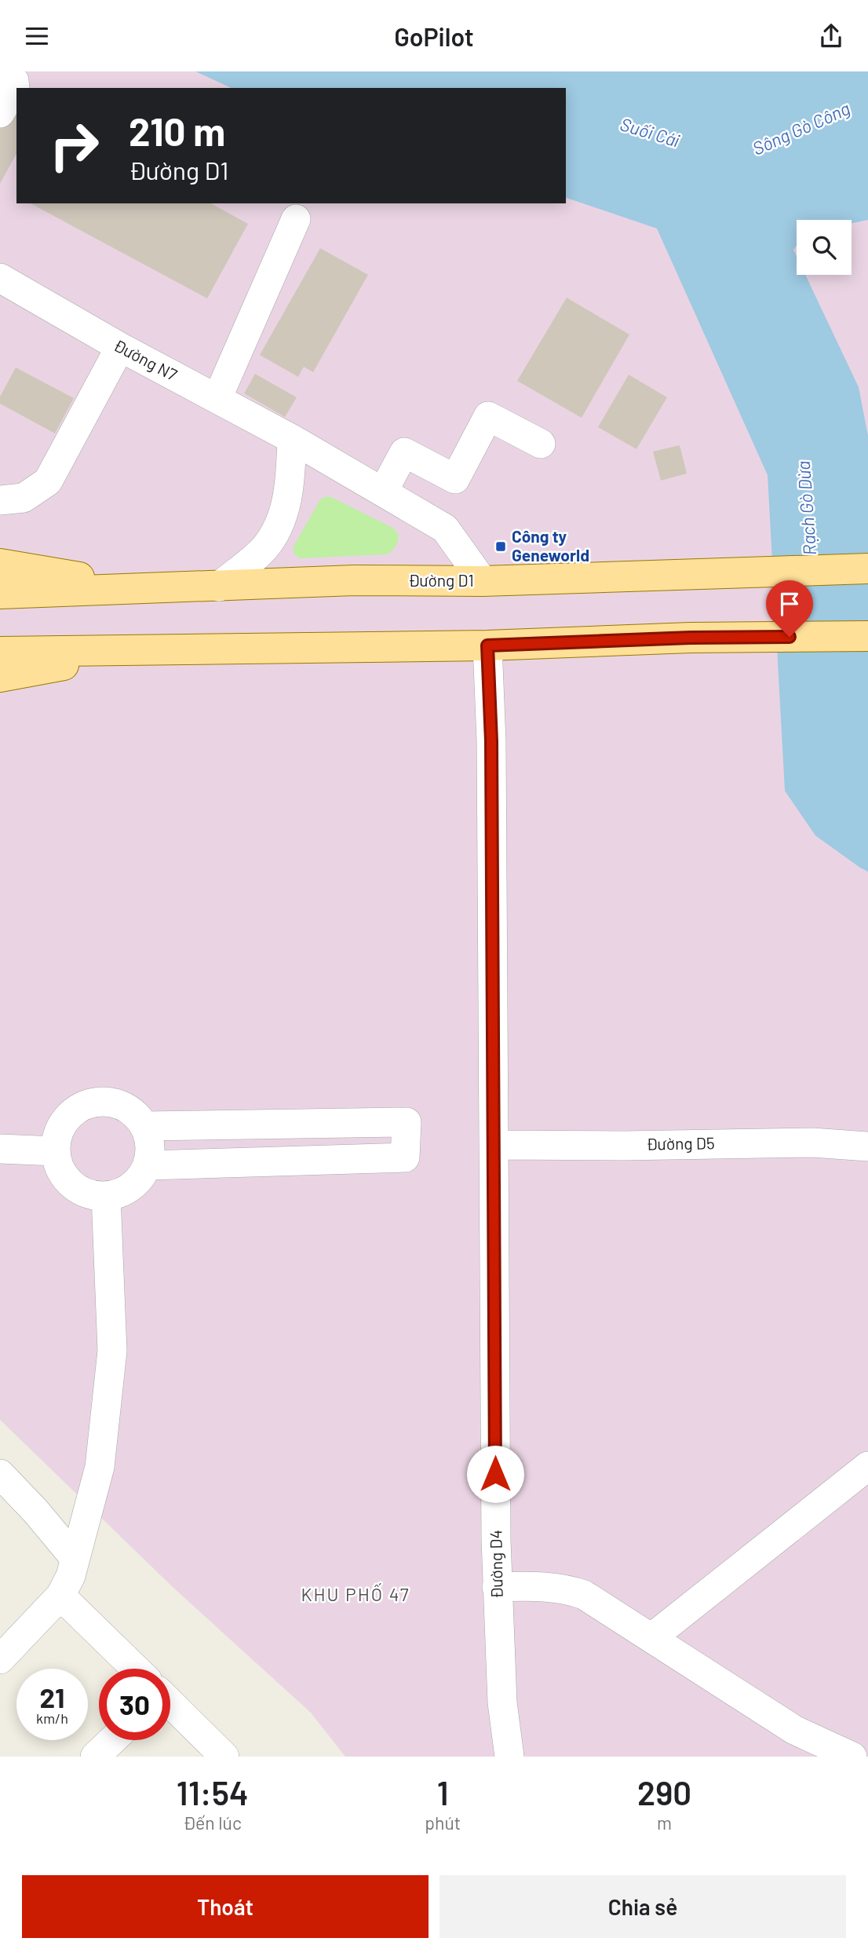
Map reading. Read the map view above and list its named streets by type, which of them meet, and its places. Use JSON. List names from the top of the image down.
{
  "streets": {
    "main road": ["Đường D1"],
    "street": ["Đường N7", "Đường D5", "Đường D4"]
  },
  "crossings": [
    ["Đường N7", "Đường D1"],
    ["Đường D5", "Đường D4"]
  ],
  "districts": ["KHU PHỐ 47"],
  "water": ["Sông Gò Công", "Suối Cái", "Rạch Gò Dừa"],
  "places": {
    "transit": ["Công ty Geneworld"]
  },
  "page": {
    "header": "GoPilot",
    "turn": ["210 m", "Đường D1"],
    "speed": "21 km/h",
    "limit": "30",
    "eta": [
      "11:54",
      "Đến lúc",
      "1",
      "phút",
      "290",
      "m"
    ],
    "buttons": ["Thoát", "Chia sẻ"]
  }
}
